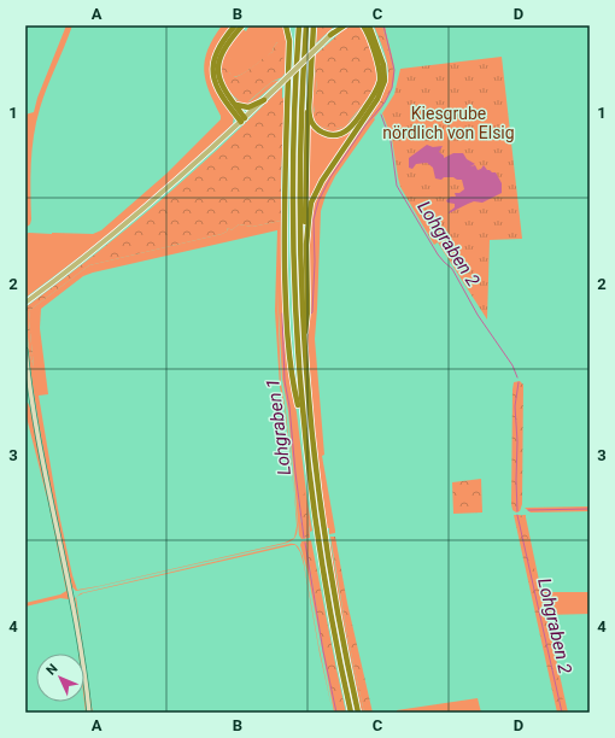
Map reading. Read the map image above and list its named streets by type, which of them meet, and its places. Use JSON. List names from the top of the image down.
{
  "water": ["Lohgraben 2", "Lohgraben 1"],
  "parks": ["Kiesgrube nördlich von Elsig"],
  "north": "top left",
  "grid": {
    "columns": [
      "A",
      "B",
      "C",
      "D"
    ],
    "rows": [
      "1",
      "2",
      "3",
      "4"
    ]
  }
}
